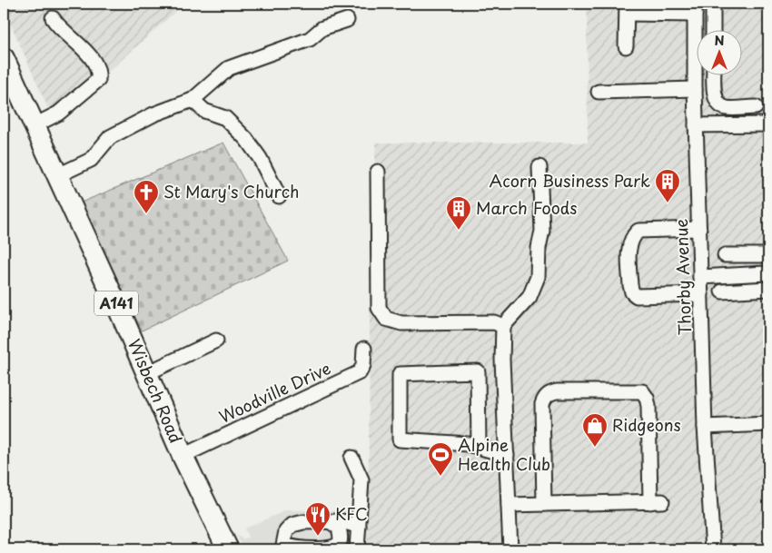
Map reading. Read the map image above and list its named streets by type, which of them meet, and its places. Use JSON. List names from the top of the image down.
{
  "streets": {
    "highway": ["A141", "Wisbech Road"],
    "street": ["Thorby Avenue", "Woodville Drive"]
  },
  "crossings": [
    ["Wisbech Road", "Woodville Drive"]
  ],
  "places": {
    "building": ["Acorn Business Park", "March Foods"],
    "church": ["St Mary's Church"],
    "shop": ["Ridgeons"],
    "sports": ["Alpine Health Club"],
    "restaurant": ["KFC"]
  },
  "north": "top"
}
